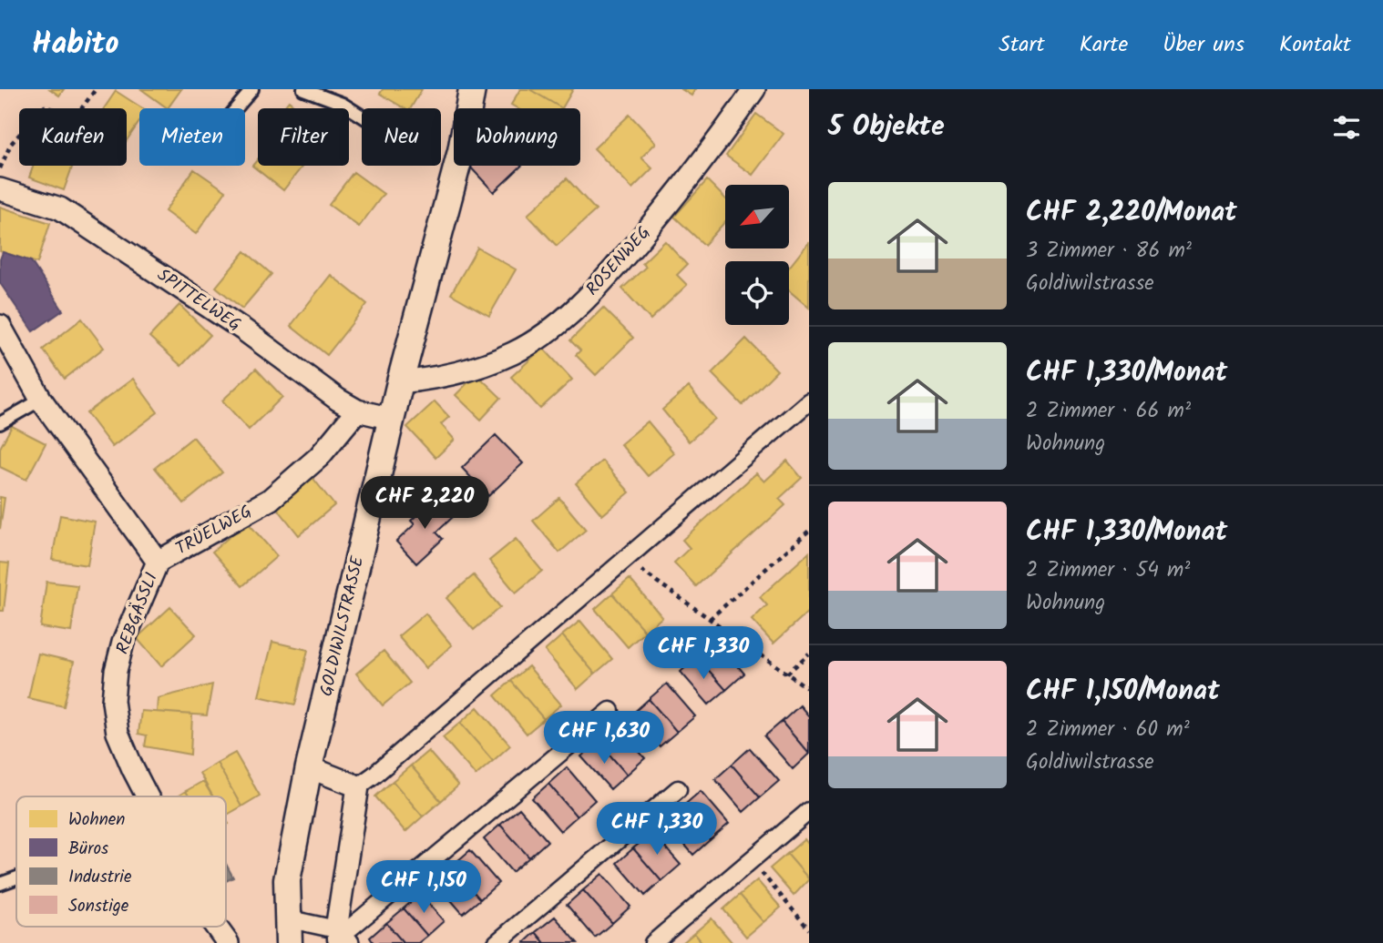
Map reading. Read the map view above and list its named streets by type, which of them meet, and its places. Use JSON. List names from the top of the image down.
{
  "streets": {
    "street": [
      "ROSENWEG",
      "SPITTELWEG",
      "TRÜELWEG",
      "REBGÄSSLI",
      "GOLDIWILSTRASSE"
    ]
  },
  "crossings": [
    ["ROSENWEG", "GOLDIWILSTRASSE"],
    ["SPITTELWEG", "TRÜELWEG"],
    ["SPITTELWEG", "GOLDIWILSTRASSE"],
    ["TRÜELWEG", "REBGÄSSLI"]
  ],
  "legend": [
    "Wohnen",
    "Büros",
    "Industrie",
    "Sonstige"
  ],
  "north": "bottom left",
  "page": {
    "header": "Habito",
    "nav": [
      "Start",
      "Karte",
      "Über uns",
      "Kontakt"
    ],
    "heading": "5 Objekte",
    "chip": [
      "Kaufen",
      "Mieten",
      "Filter",
      "Neu",
      "Wohnung"
    ],
    "list": [
      {
        "name": "CHF 2,220/Monat",
        "note": "3 Zimmer · 86 m² · Goldiwilstrasse"
      },
      {
        "name": "CHF 1,330/Monat",
        "note": "2 Zimmer · 66 m² · Wohnung"
      },
      {
        "name": "CHF 1,330/Monat",
        "note": "2 Zimmer · 54 m² · Wohnung"
      },
      {
        "name": "CHF 1,150/Monat",
        "note": "2 Zimmer · 60 m² · Goldiwilstrasse"
      }
    ],
    "price": [
      "CHF 2,220",
      "CHF 1,330",
      "CHF 1,630",
      "CHF 1,330",
      "CHF 1,150"
    ]
  }
}
